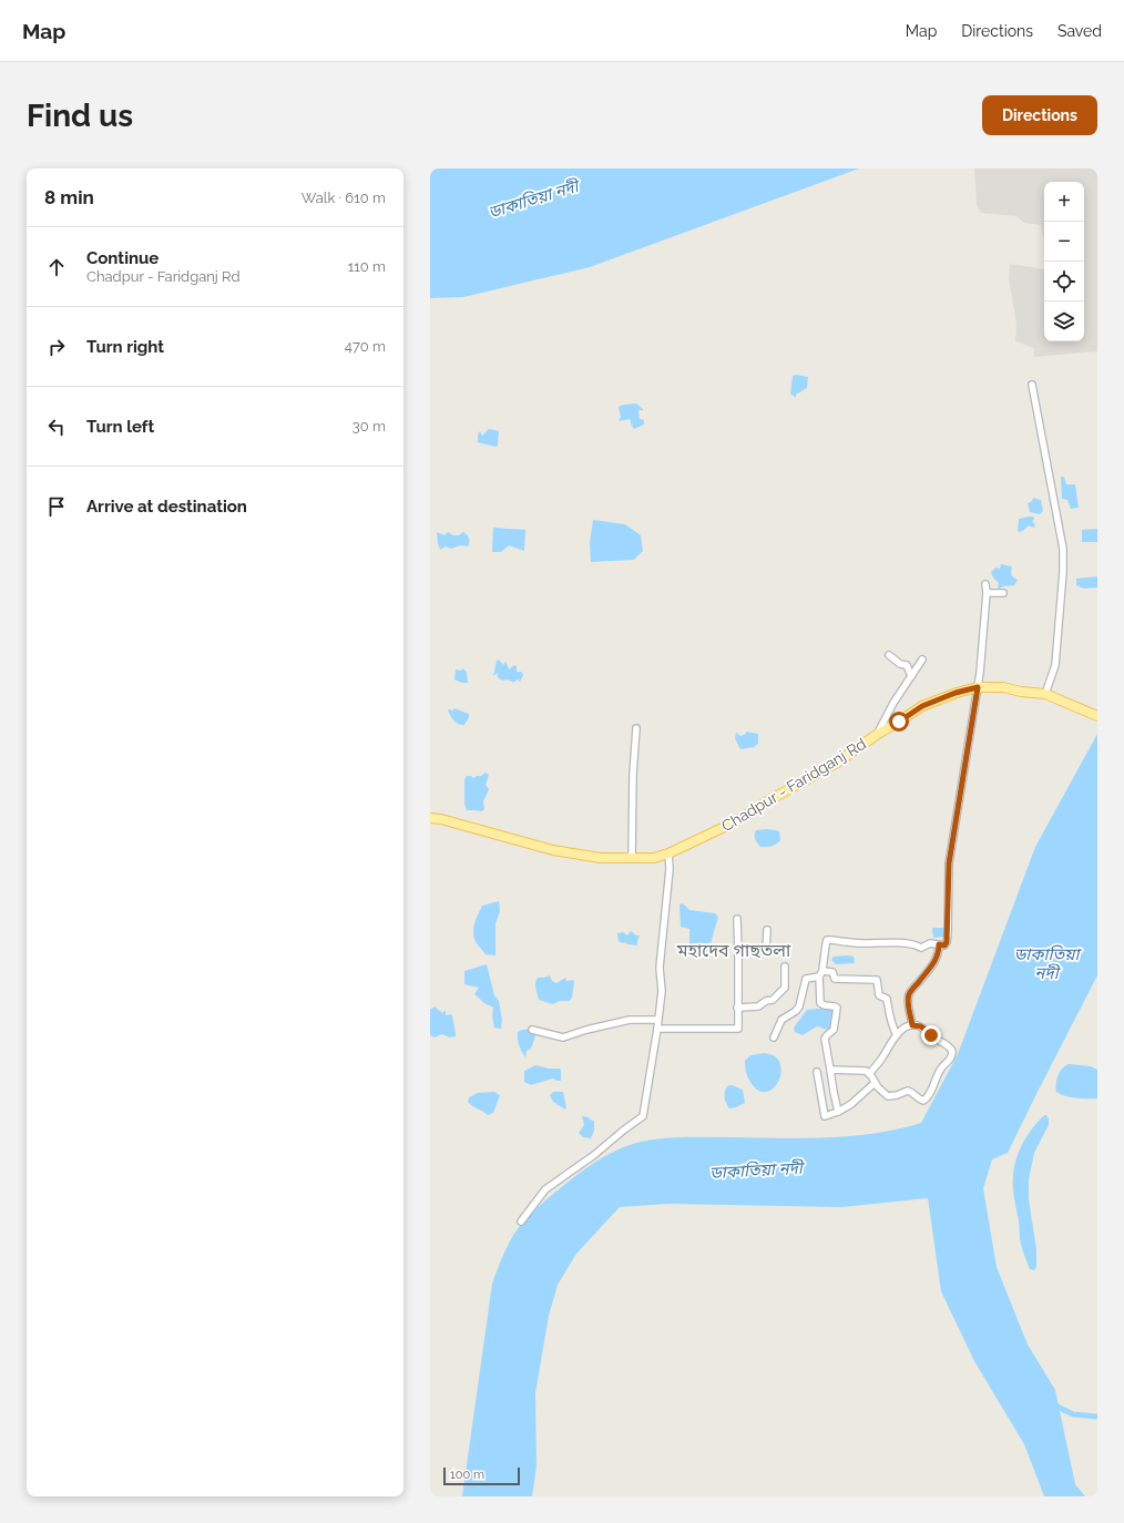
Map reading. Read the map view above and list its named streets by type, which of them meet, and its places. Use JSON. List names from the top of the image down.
{
  "streets": {
    "main road": ["Chadpur - Faridganj Rd"]
  },
  "districts": ["মহাদেব গাছতলা"],
  "water": ["ডাকাতিয়া নদী"],
  "scale_bar": "100 m",
  "page": {
    "header": "Map",
    "nav": ["Map", "Directions", "Saved"],
    "buttons": "Directions",
    "title": "Find us",
    "heading": ["8 min", "Walk · 610 m"],
    "map_buttons": ["+", "−"],
    "list": [
      ["Continue", "Chadpur - Faridganj Rd", "110 m"],
      ["Turn right", "470 m"],
      ["Turn left", "30 m"],
      "Arrive at destination"
    ],
    "scale": "100 m"
  }
}
